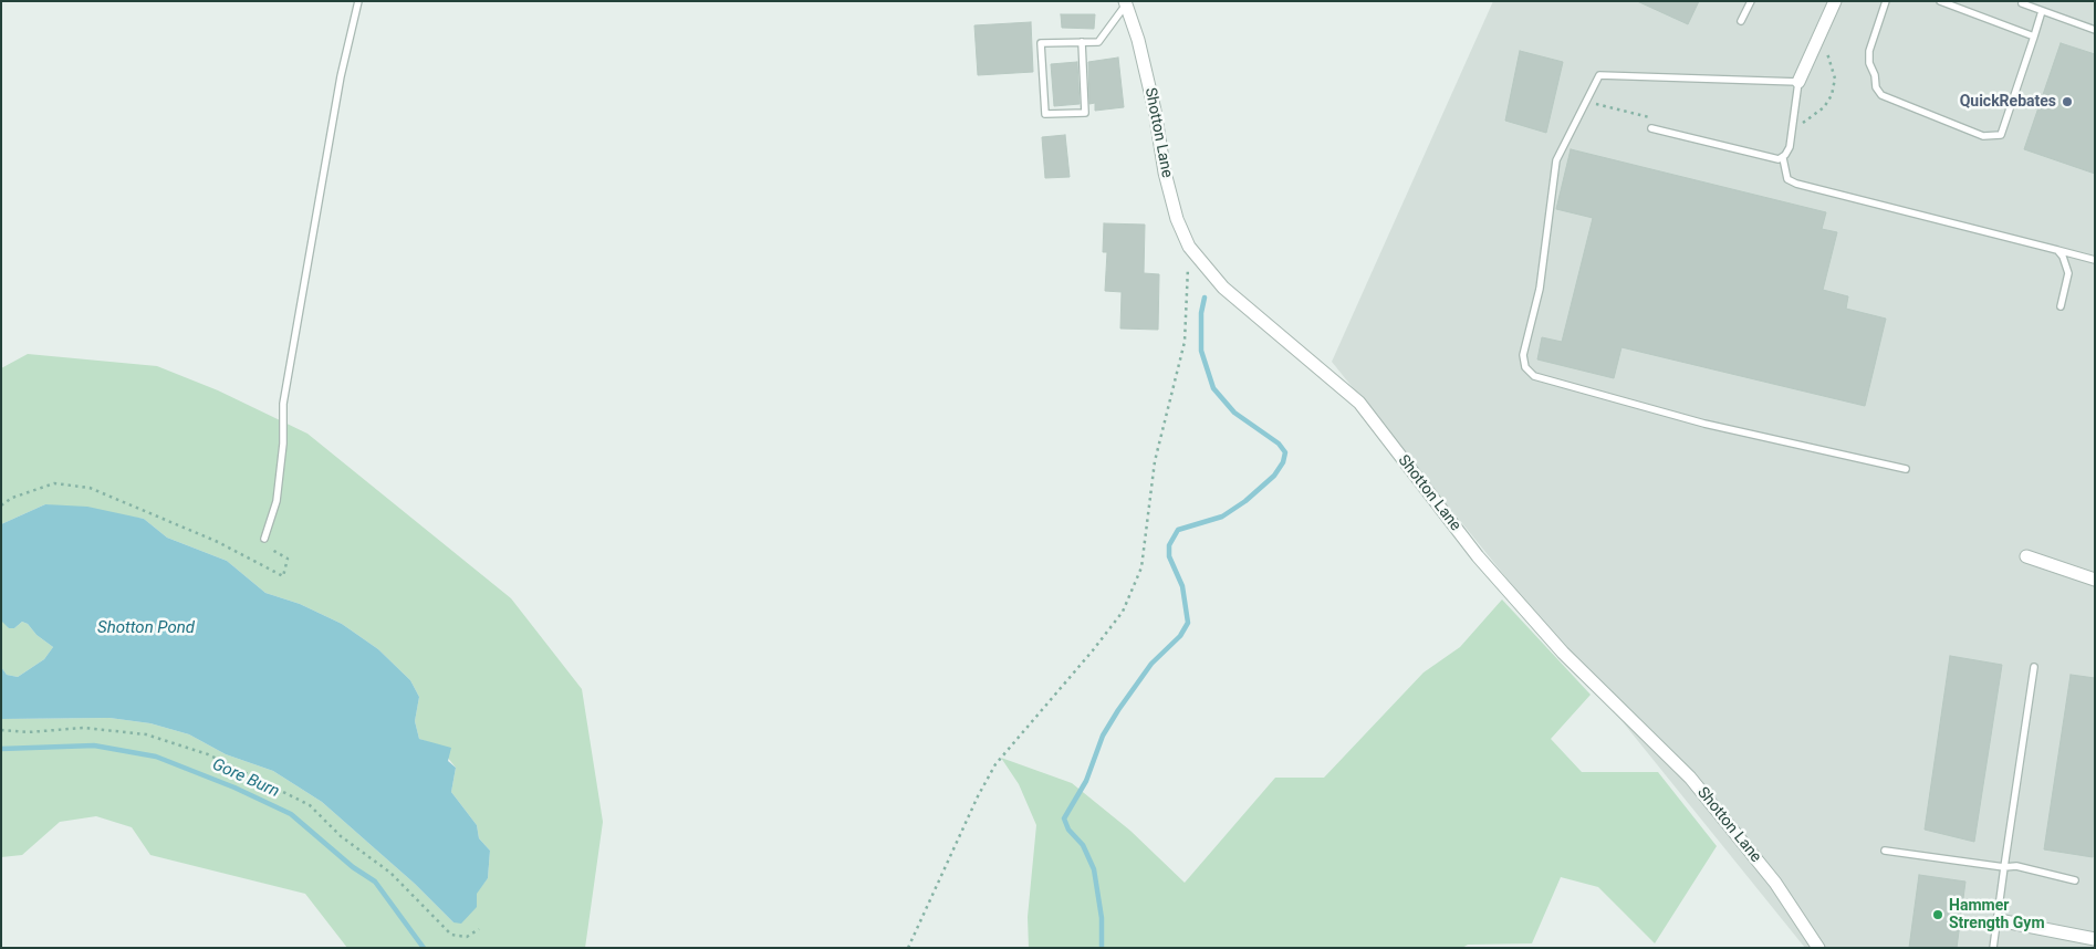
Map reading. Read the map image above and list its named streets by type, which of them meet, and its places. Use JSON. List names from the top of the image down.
{
  "streets": {
    "street": ["Shotton Lane"]
  },
  "water": ["Shotton Pond", "Gore Burn"],
  "places": ["QuickRebates", "Hammer Strength Gym"]
}
